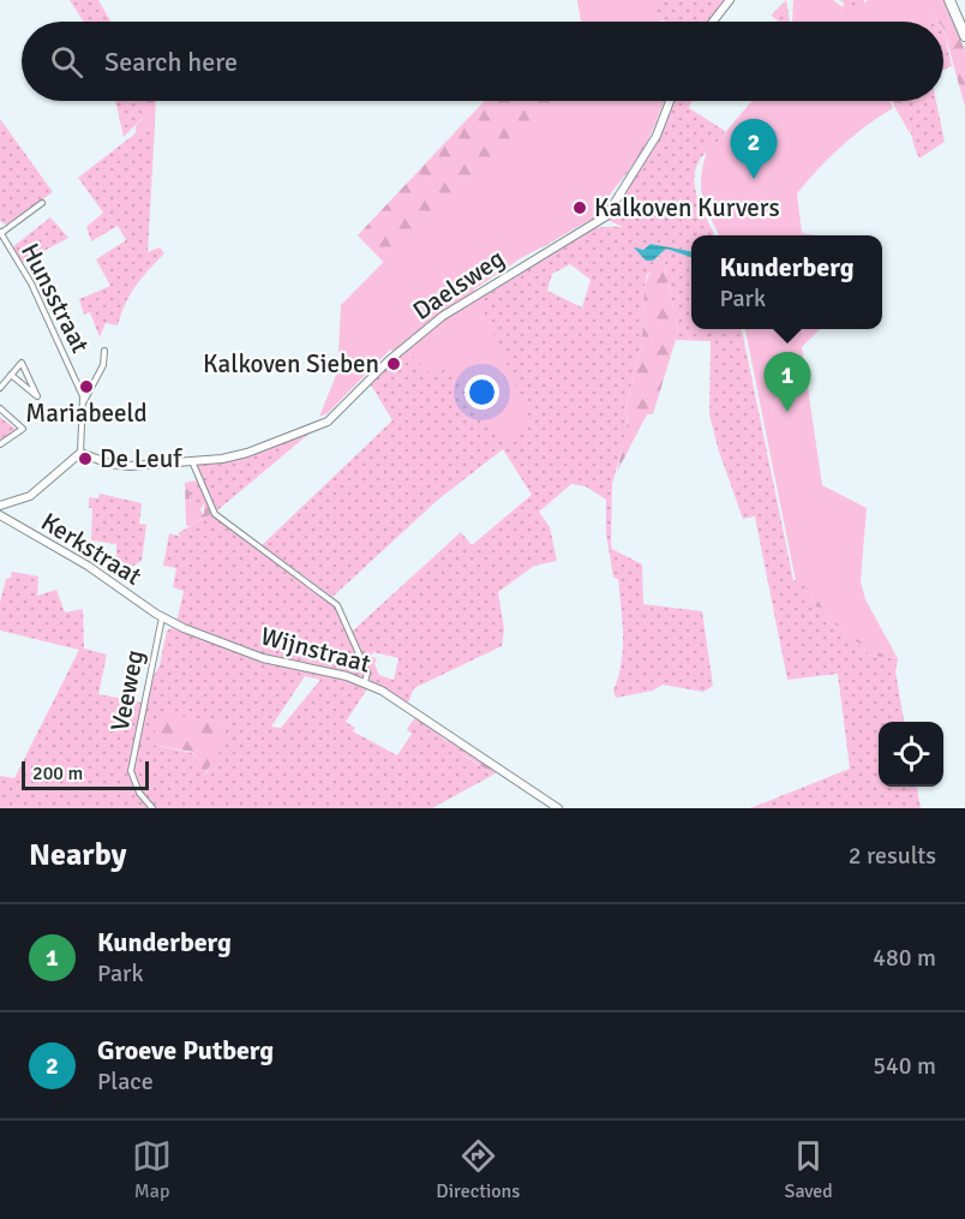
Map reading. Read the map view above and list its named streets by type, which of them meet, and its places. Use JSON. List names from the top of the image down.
{
  "streets": {
    "street": [
      "Daelsweg",
      "Hunsstraat",
      "Kerkstraat",
      "Wijnstraat",
      "Veeweg"
    ]
  },
  "crossings": [
    ["Daelsweg", "Hunsstraat"],
    ["Kerkstraat", "Wijnstraat"],
    ["Kerkstraat", "Veeweg"],
    ["Wijnstraat", "Veeweg"]
  ],
  "places": [
    "Kalkoven Kurvers",
    "Kalkoven Sieben",
    "Mariabeeld",
    "De Leuf"
  ],
  "scale_bar": "200 m",
  "page": {
    "search": "Search here",
    "pins": ["2", "1"],
    "popup": ["Kunderberg", "Park"],
    "scale": "200 m",
    "heading": ["Nearby", "2 results"],
    "list": [
      {
        "mark": "1",
        "name": "Kunderberg",
        "note": "Park",
        "value": "480 m"
      },
      {
        "mark": "2",
        "name": "Groeve Putberg",
        "note": "Place",
        "value": "540 m"
      }
    ],
    "nav": ["Map", "Directions", "Saved"]
  }
}
